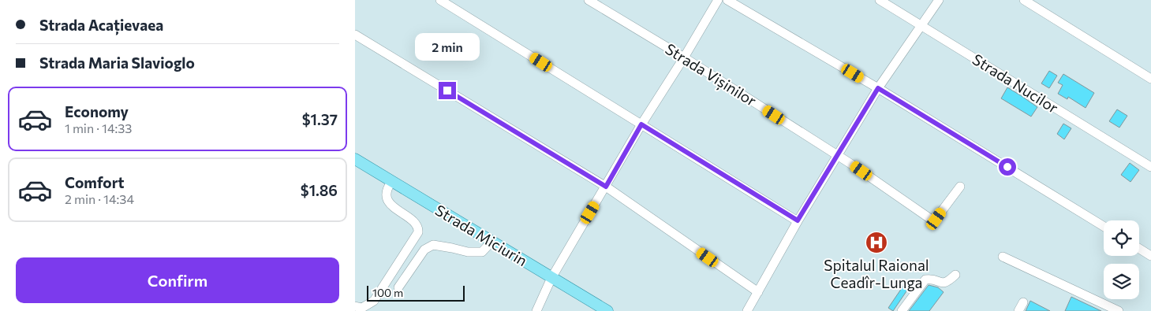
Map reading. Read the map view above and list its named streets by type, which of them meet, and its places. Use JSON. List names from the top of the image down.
{
  "streets": {
    "main road": ["Strada Miciurin"],
    "street": ["Strada Vișinilor", "Strada Nucilor"]
  },
  "places": {
    "hospital": ["Spitalul Raional Ceadîr-Lunga"]
  },
  "scale_bar": "100 m",
  "page": {
    "banner": ["Strada Acațievaea", "Strada Maria Slavioglo"],
    "bubble": "2 min",
    "list": [
      {
        "name": "Economy",
        "note": "1 min · 14:33",
        "value": "$1.37"
      },
      {
        "name": "Comfort",
        "note": "2 min · 14:34",
        "value": "$1.86"
      }
    ],
    "buttons": "Confirm",
    "scale": "100 m"
  }
}
